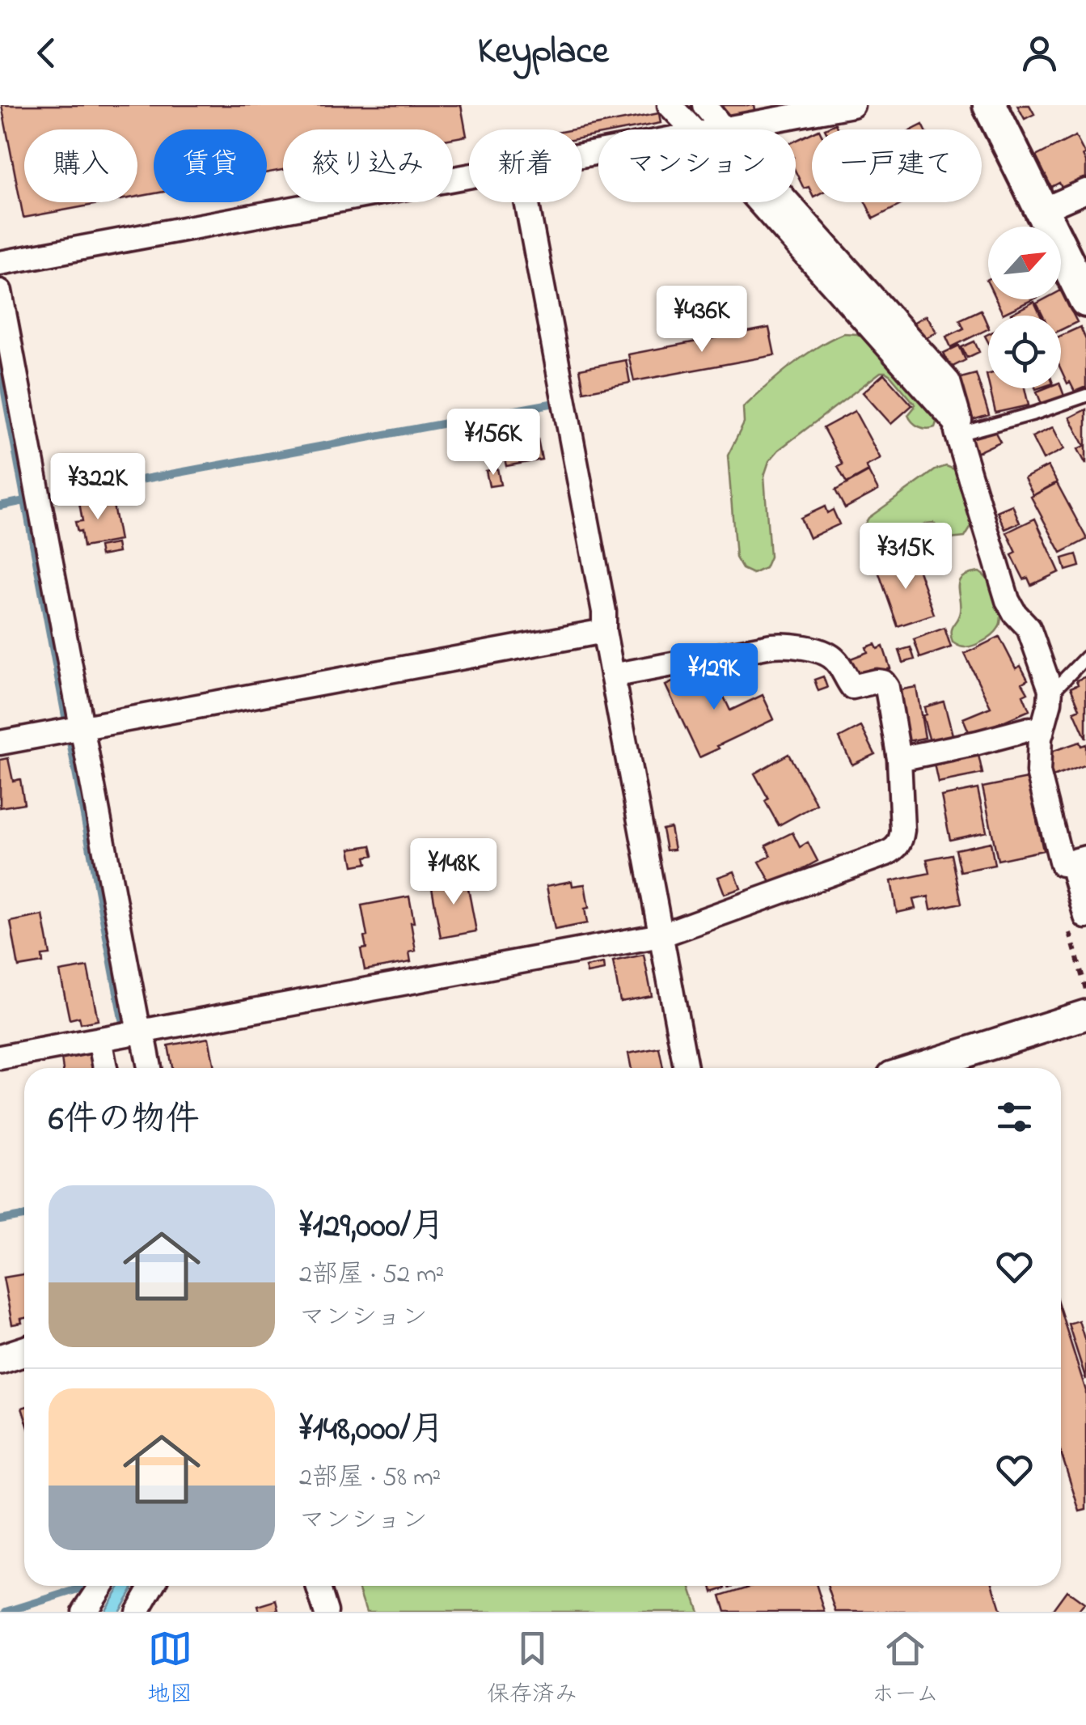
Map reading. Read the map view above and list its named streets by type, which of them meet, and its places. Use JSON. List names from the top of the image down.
{
  "north": "top right",
  "page": {
    "header": "Keyplace",
    "chip": [
      "購入",
      "賃貸",
      "絞り込み",
      "新着",
      "マンション",
      "一戸建て"
    ],
    "price": [
      "¥436K",
      "¥156K",
      "¥322K",
      "¥315K",
      "¥129K",
      "¥148K"
    ],
    "heading": "6件の物件",
    "list": [
      {
        "name": "¥129,000/月",
        "note": "2部屋 · 52 m² · マンション"
      },
      {
        "name": "¥148,000/月",
        "note": "2部屋 · 58 m² · マンション"
      }
    ],
    "tabs": ["地図", "保存済み", "ホーム"]
  }
}
